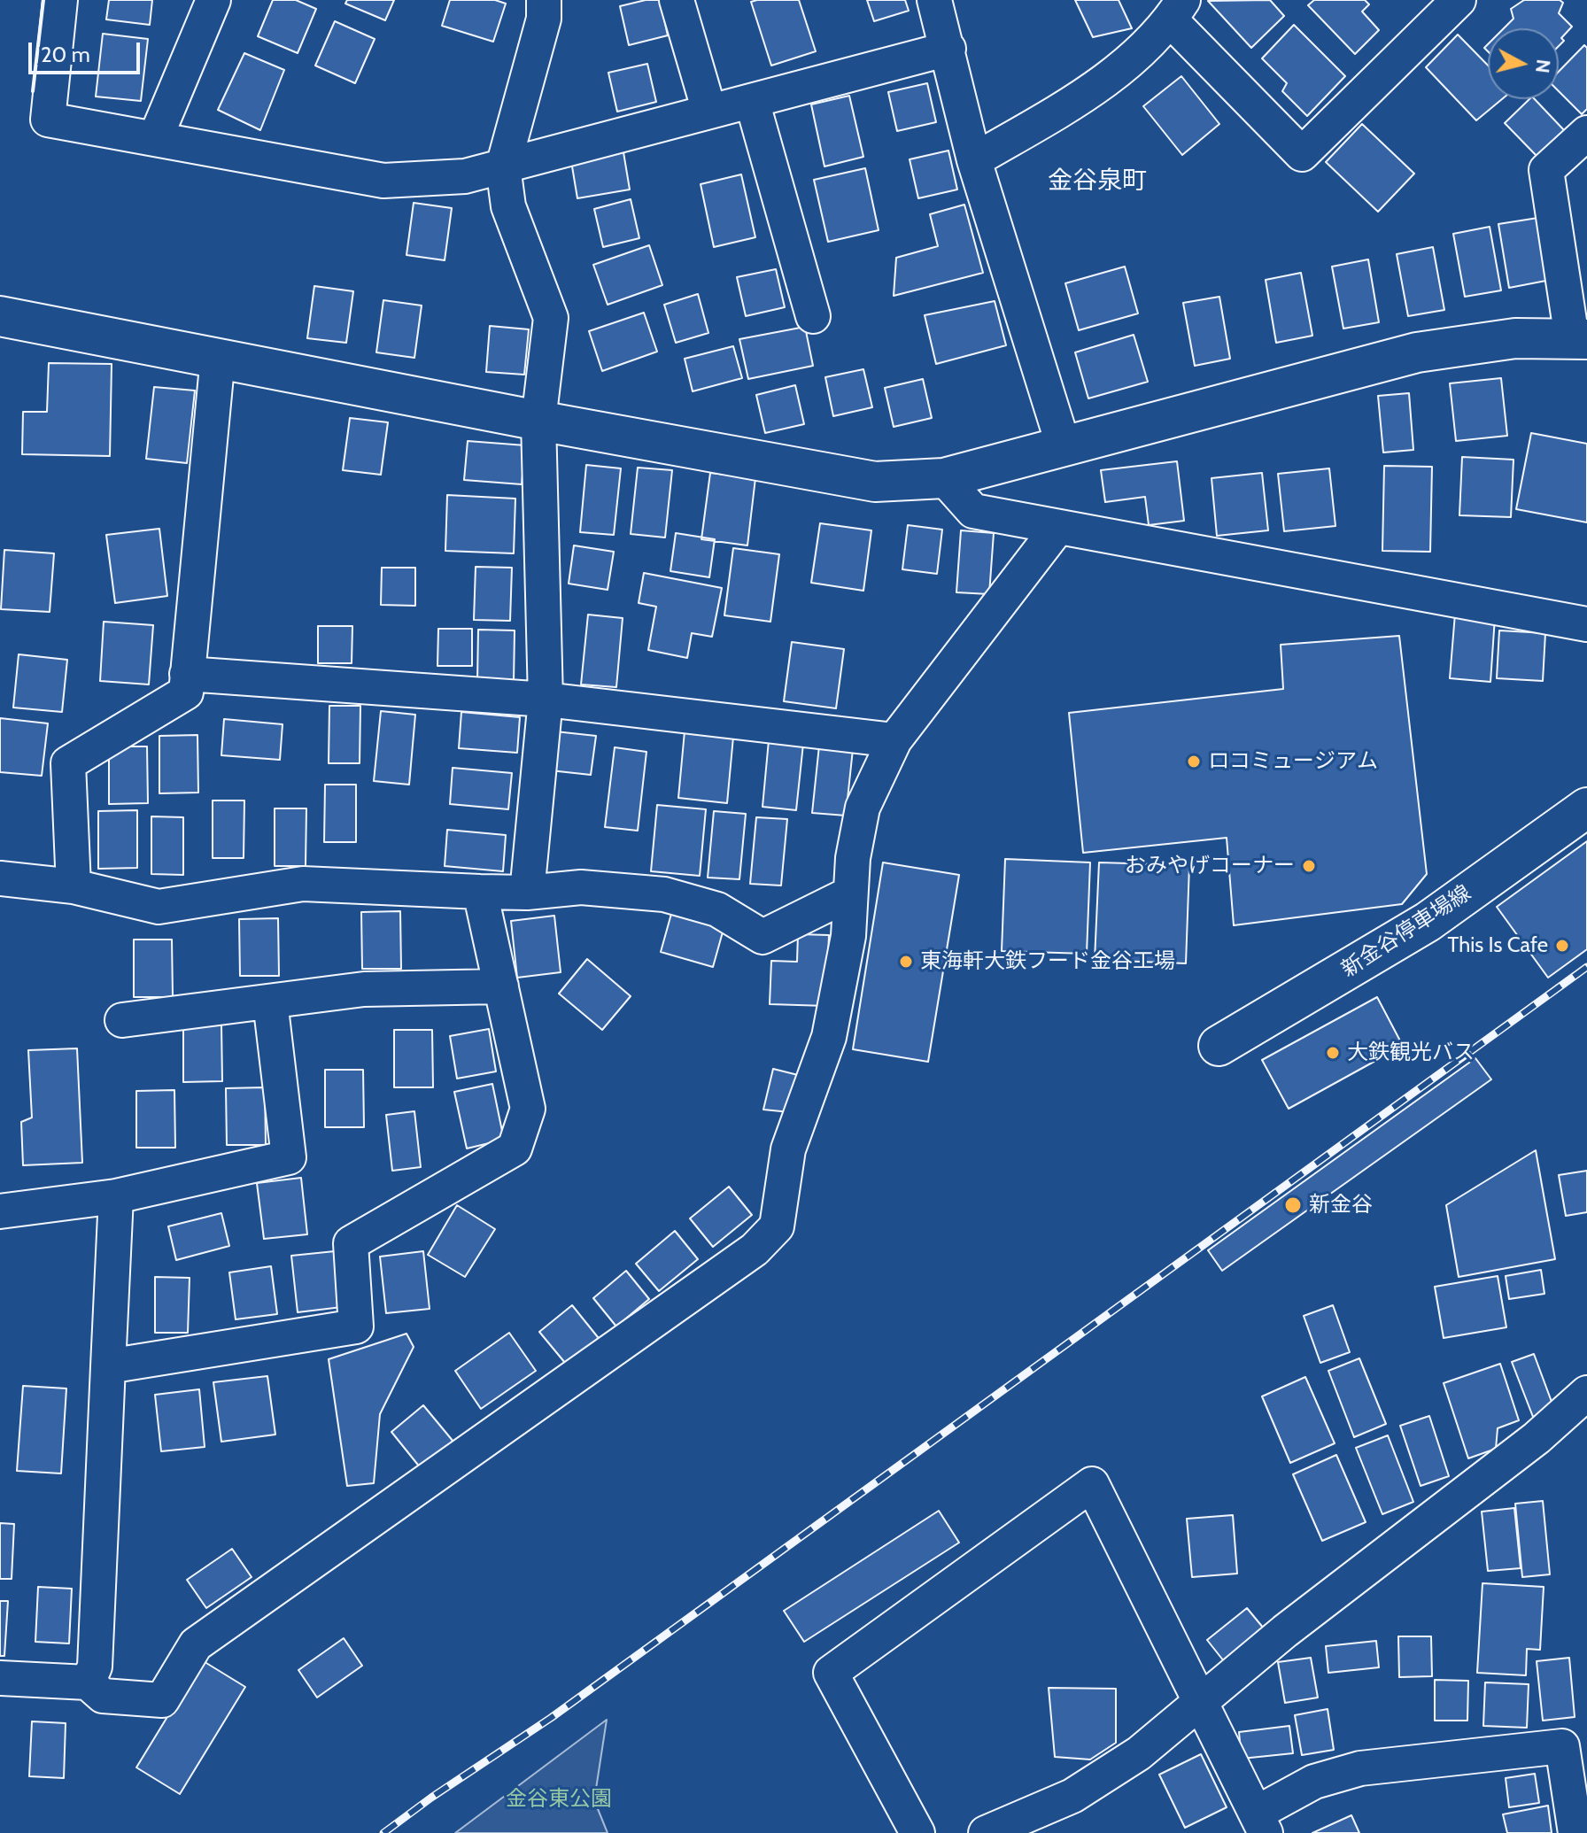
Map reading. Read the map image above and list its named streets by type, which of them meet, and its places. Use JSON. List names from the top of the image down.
{
  "streets": {
    "street": ["新金谷停車場線"]
  },
  "districts": ["金谷泉町"],
  "parks": ["金谷東公園"],
  "places": [
    "ロコミュージアム",
    "おみやげコーナー",
    "This Is Cafe",
    "東海軒大鉄フード金谷工場",
    "大鉄観光バス",
    "新金谷"
  ],
  "scale_bar": "20 m",
  "north": "right"
}
